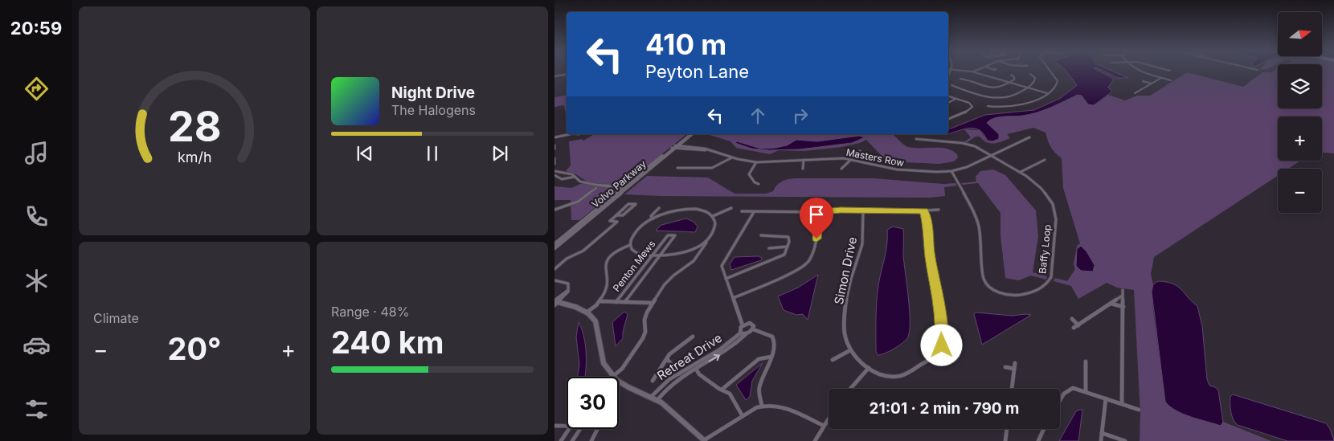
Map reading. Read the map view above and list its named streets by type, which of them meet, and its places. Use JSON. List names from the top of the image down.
{
  "streets": {
    "main road": ["Volvo Parkway"],
    "street": [
      "Masters Row",
      "Baffy Loop",
      "Penton Mews",
      "Simon Drive",
      "Retreat Drive"
    ]
  },
  "crossings": [
    ["Masters Row", "Volvo Parkway"],
    ["Masters Row", "Baffy Loop"]
  ],
  "north": "right",
  "page": {
    "tabs": "20:59",
    "map_buttons": ["+", "−"],
    "turn": ["410 m", "Peyton Lane"],
    "song": ["Night Drive", "The Halogens"],
    "tile": [
      "Climate",
      ["Range · 48%", "240 km"]
    ],
    "heat": ["−", "20°", "+"],
    "limit": "30",
    "trip": "21:01 · 2 min · 790 m",
    "gauge": ["28", "km/h"]
  }
}
